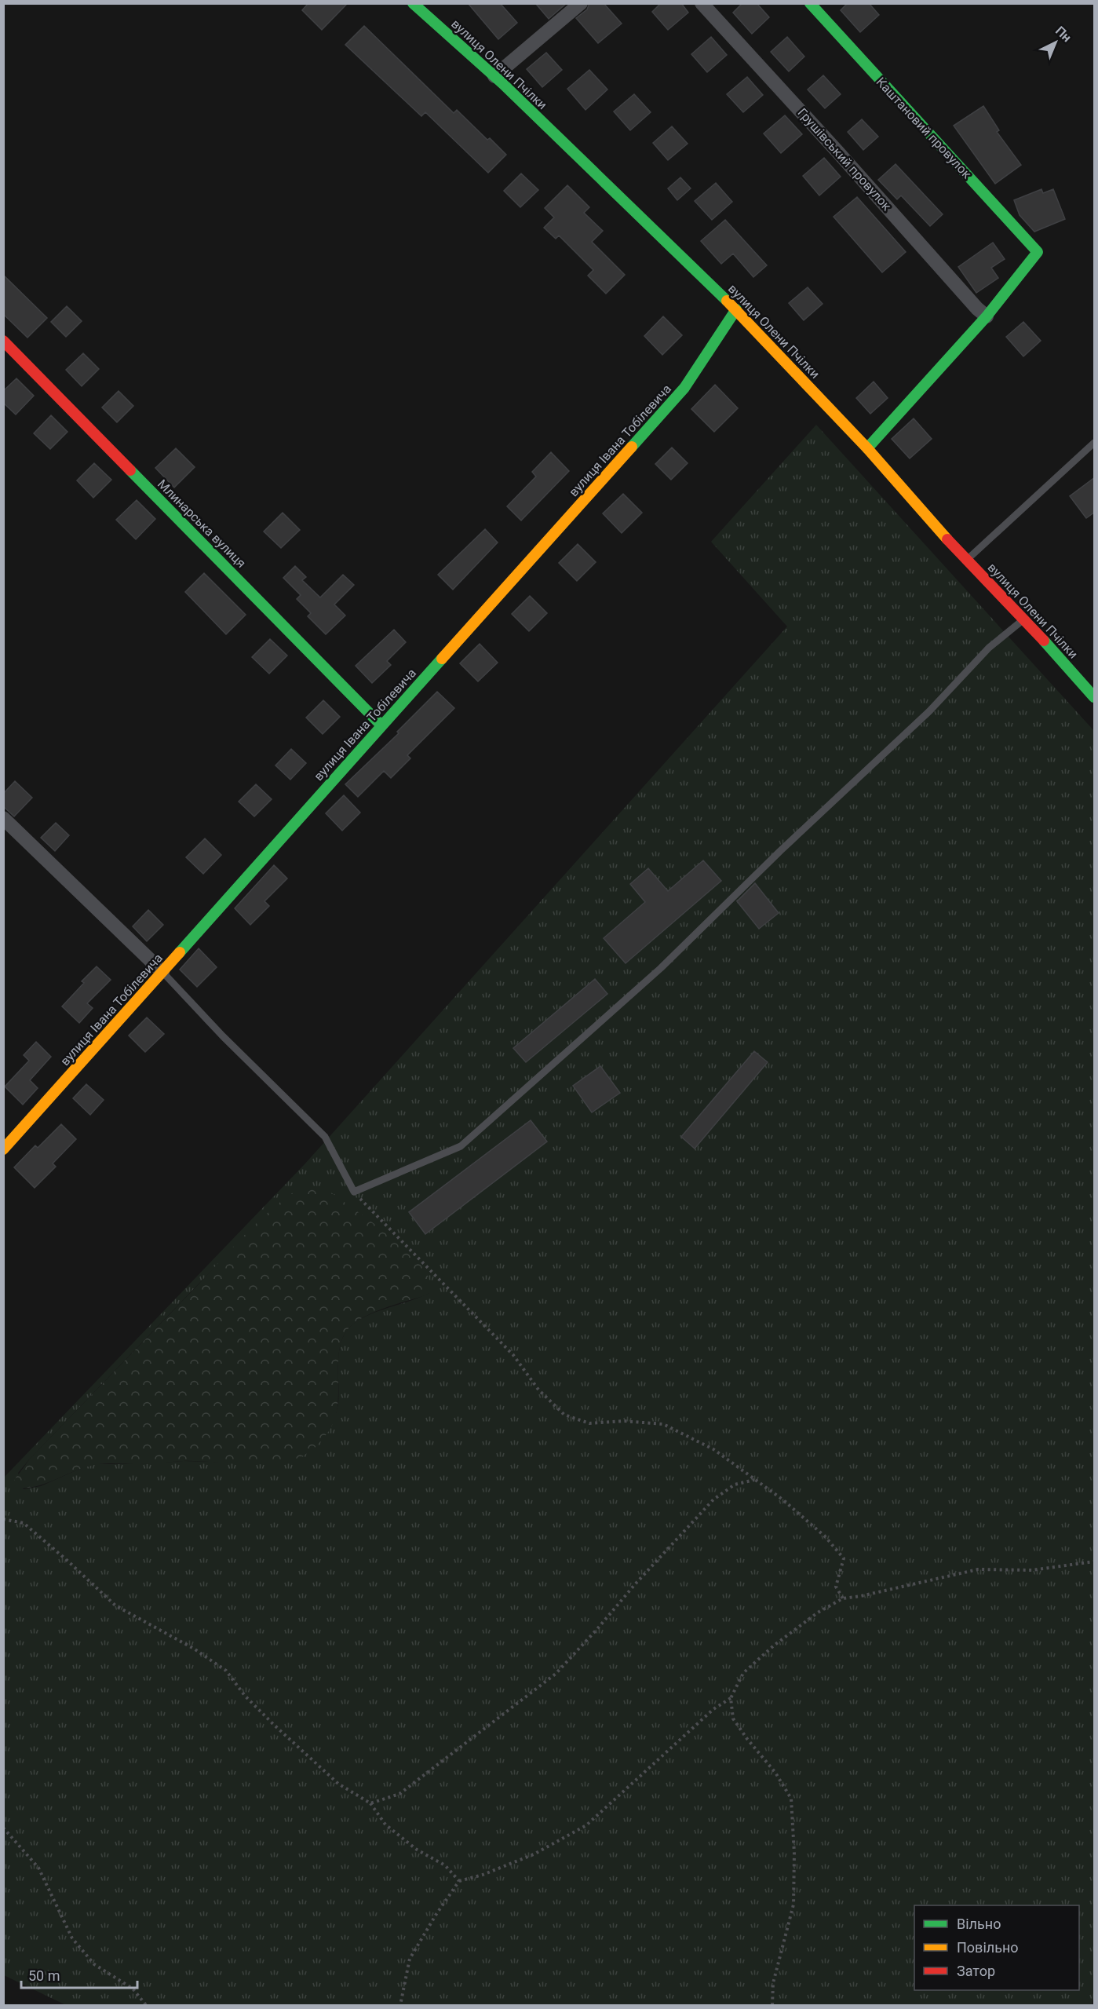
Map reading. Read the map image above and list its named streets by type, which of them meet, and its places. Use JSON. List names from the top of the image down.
{
  "streets": {
    "street": [
      "вулиця Олени Пчілки",
      "Каштановий провулок",
      "Грушівський провулок",
      "вулиця Івана Тобілевича",
      "Млинарська вулиця"
    ]
  },
  "crossings": [
    ["вулиця Олени Пчілки", "вулиця Івана Тобілевича"],
    ["Каштановий провулок", "Грушівський провулок"],
    ["вулиця Івана Тобілевича", "Млинарська вулиця"]
  ],
  "legend": ["Вільно", "Повільно", "Затор"],
  "scale_bar": "50 m",
  "north": "top right"
}
